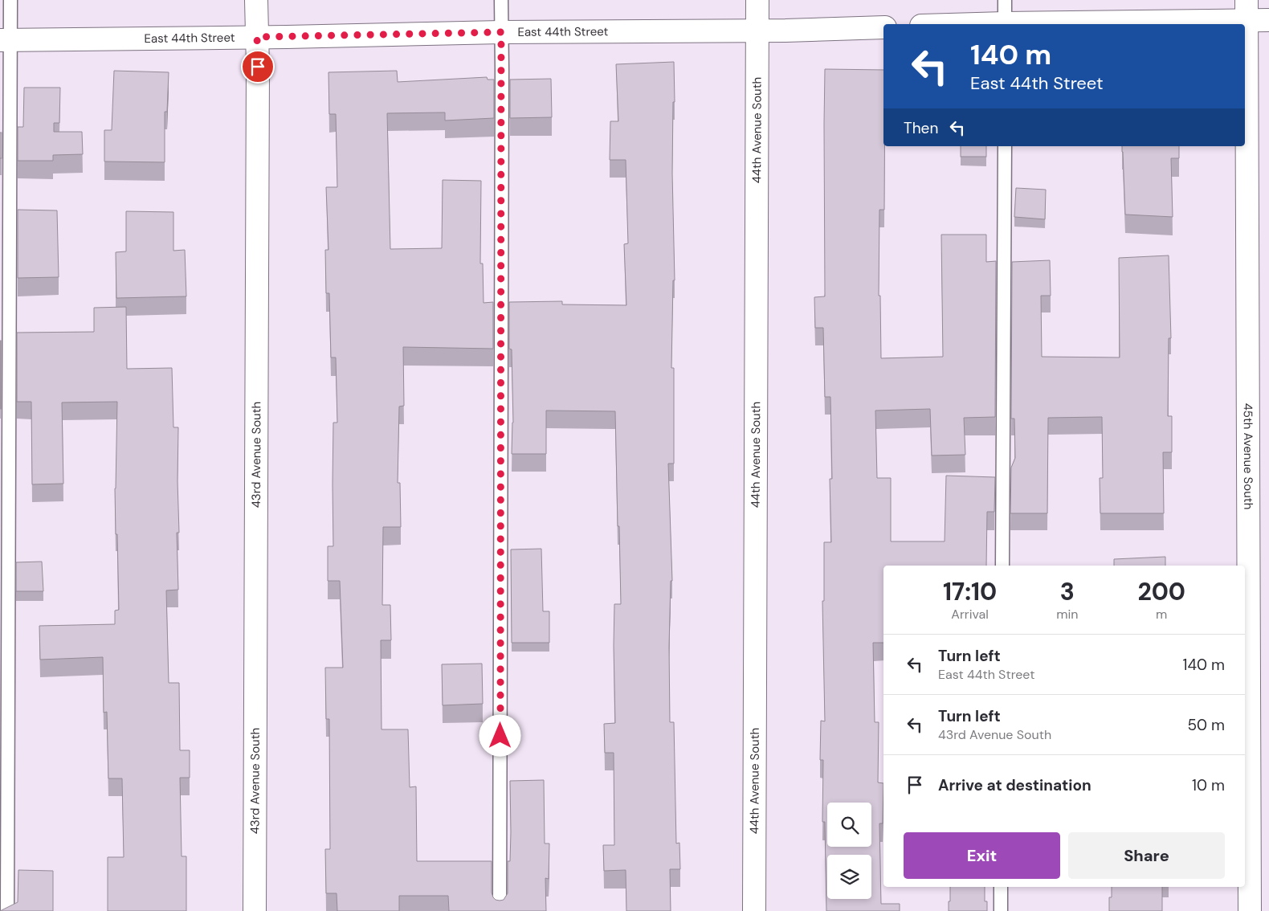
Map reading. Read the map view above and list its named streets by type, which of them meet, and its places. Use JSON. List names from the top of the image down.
{
  "streets": {
    "street": [
      "East 44th Street",
      "44th Avenue South",
      "43rd Avenue South",
      "45th Avenue South"
    ]
  },
  "crossings": [
    ["East 44th Street", "44th Avenue South"],
    ["East 44th Street", "43rd Avenue South"]
  ],
  "page": {
    "turn": ["140 m", "East 44th Street"],
    "then": "Then",
    "eta": [
      "17:10",
      "Arrival",
      "3",
      "min",
      "200",
      "m"
    ],
    "list": [
      {
        "name": "Turn left",
        "note": "East 44th Street",
        "value": "140 m"
      },
      {
        "name": "Turn left",
        "note": "43rd Avenue South",
        "value": "50 m"
      },
      {
        "name": "Arrive at destination",
        "value": "10 m"
      }
    ],
    "buttons": ["Exit", "Share"]
  }
}
